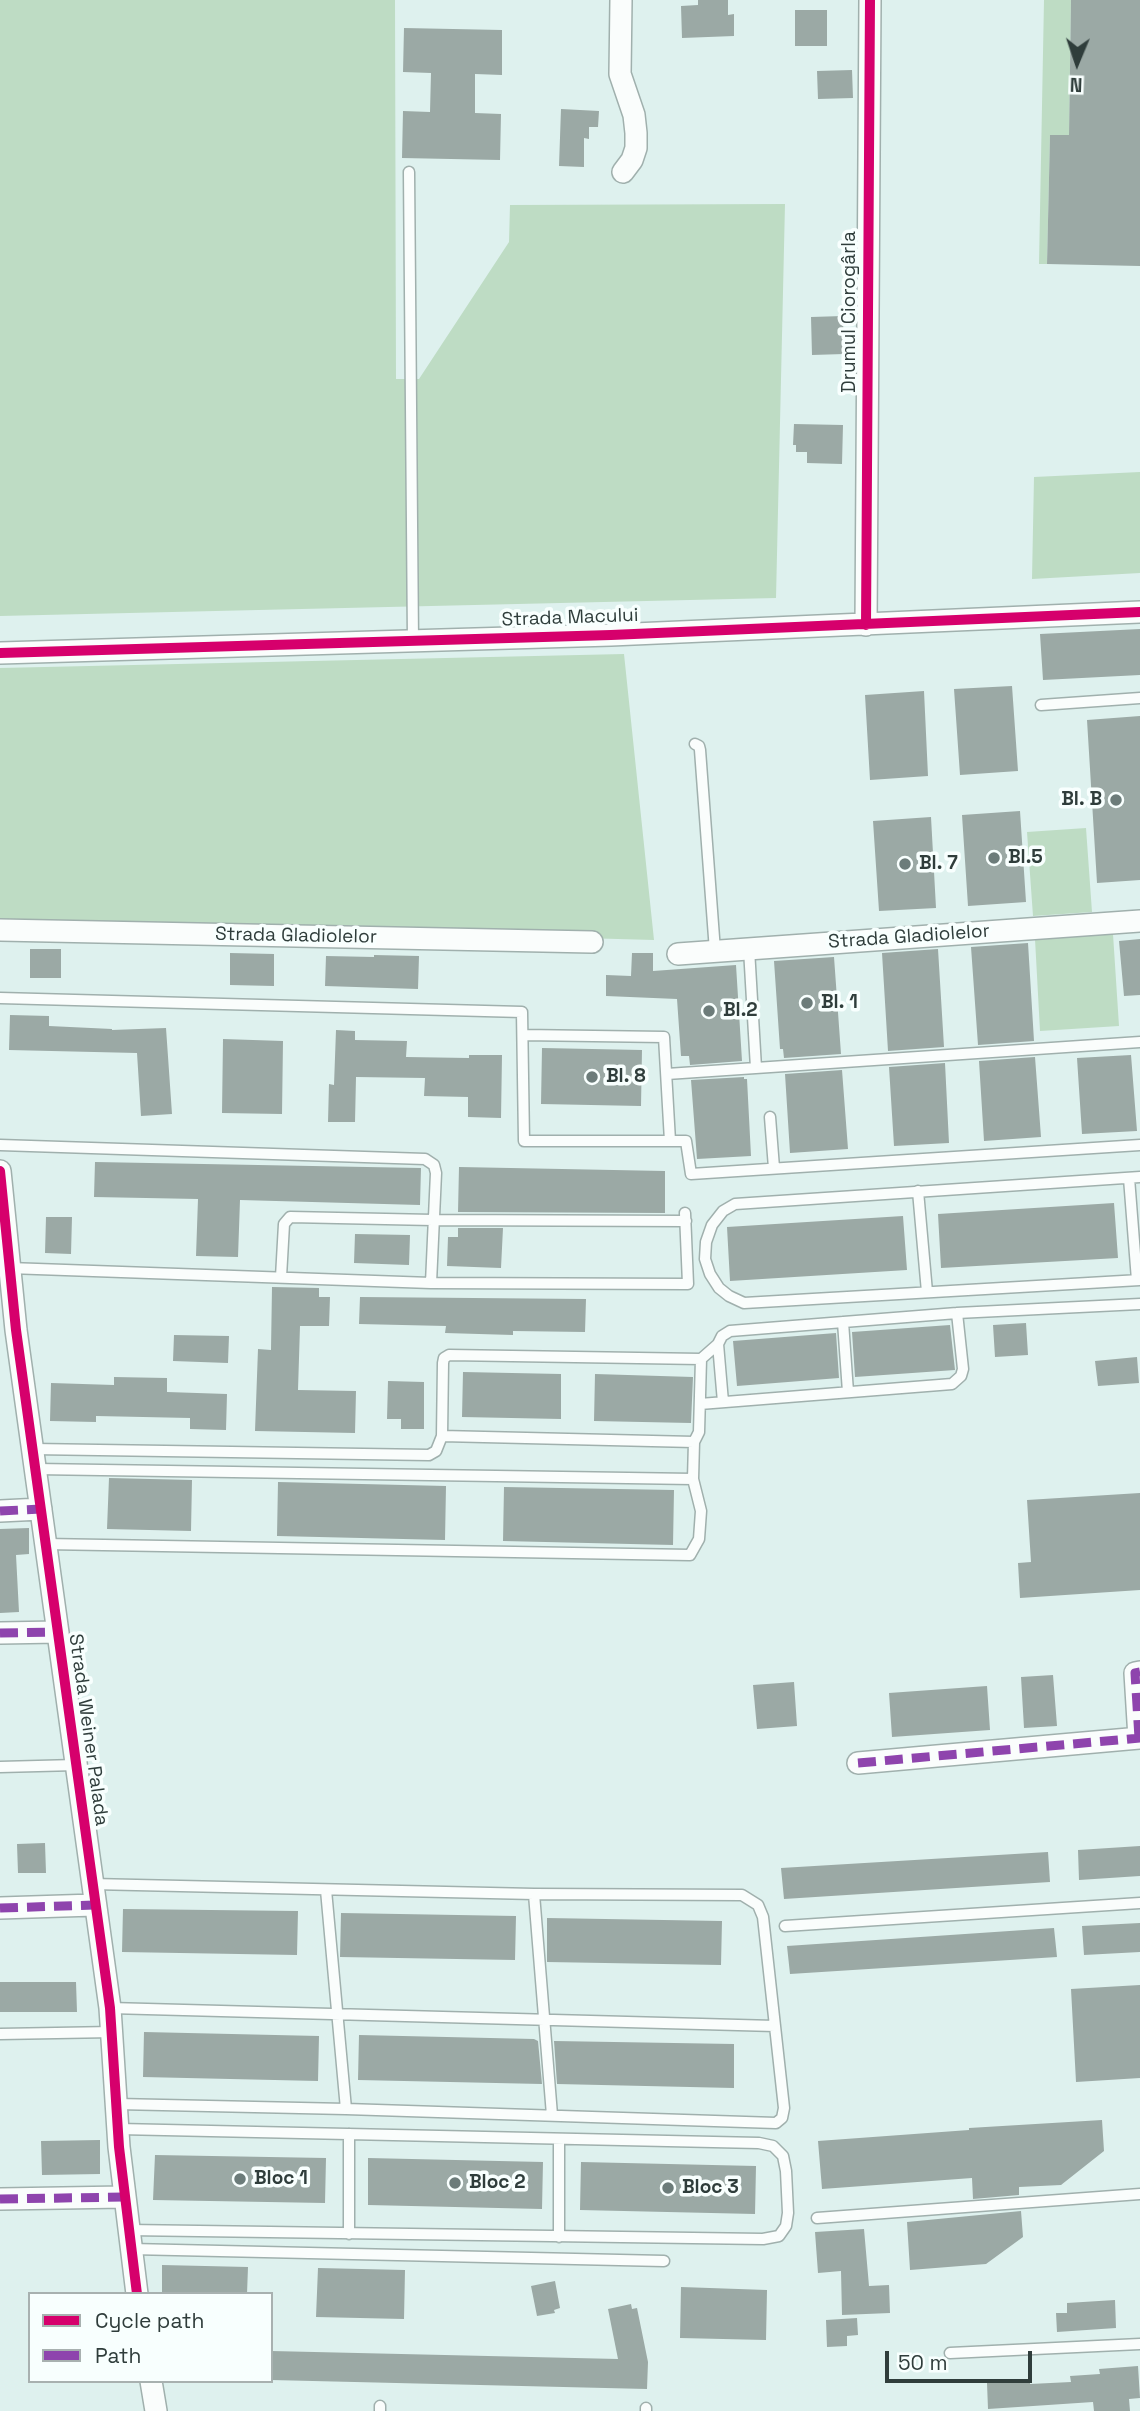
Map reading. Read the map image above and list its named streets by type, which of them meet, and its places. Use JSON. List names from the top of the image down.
{
  "streets": {
    "street": [
      "Drumul Ciorogârla",
      "Strada Macului",
      "Strada Gladiolelor",
      "Strada Weiner Palada"
    ]
  },
  "crossings": [
    ["Drumul Ciorogârla", "Strada Macului"]
  ],
  "places": [
    "Bl. B",
    "Bl.5",
    "Bl. 7",
    "Bl. 1",
    "Bl.2",
    "Bl. 8",
    "Bloc 1",
    "Bloc 2",
    "Bloc 3"
  ],
  "legend": ["Cycle path", "Path"],
  "scale_bar": "50 m",
  "north": "bottom"
}
